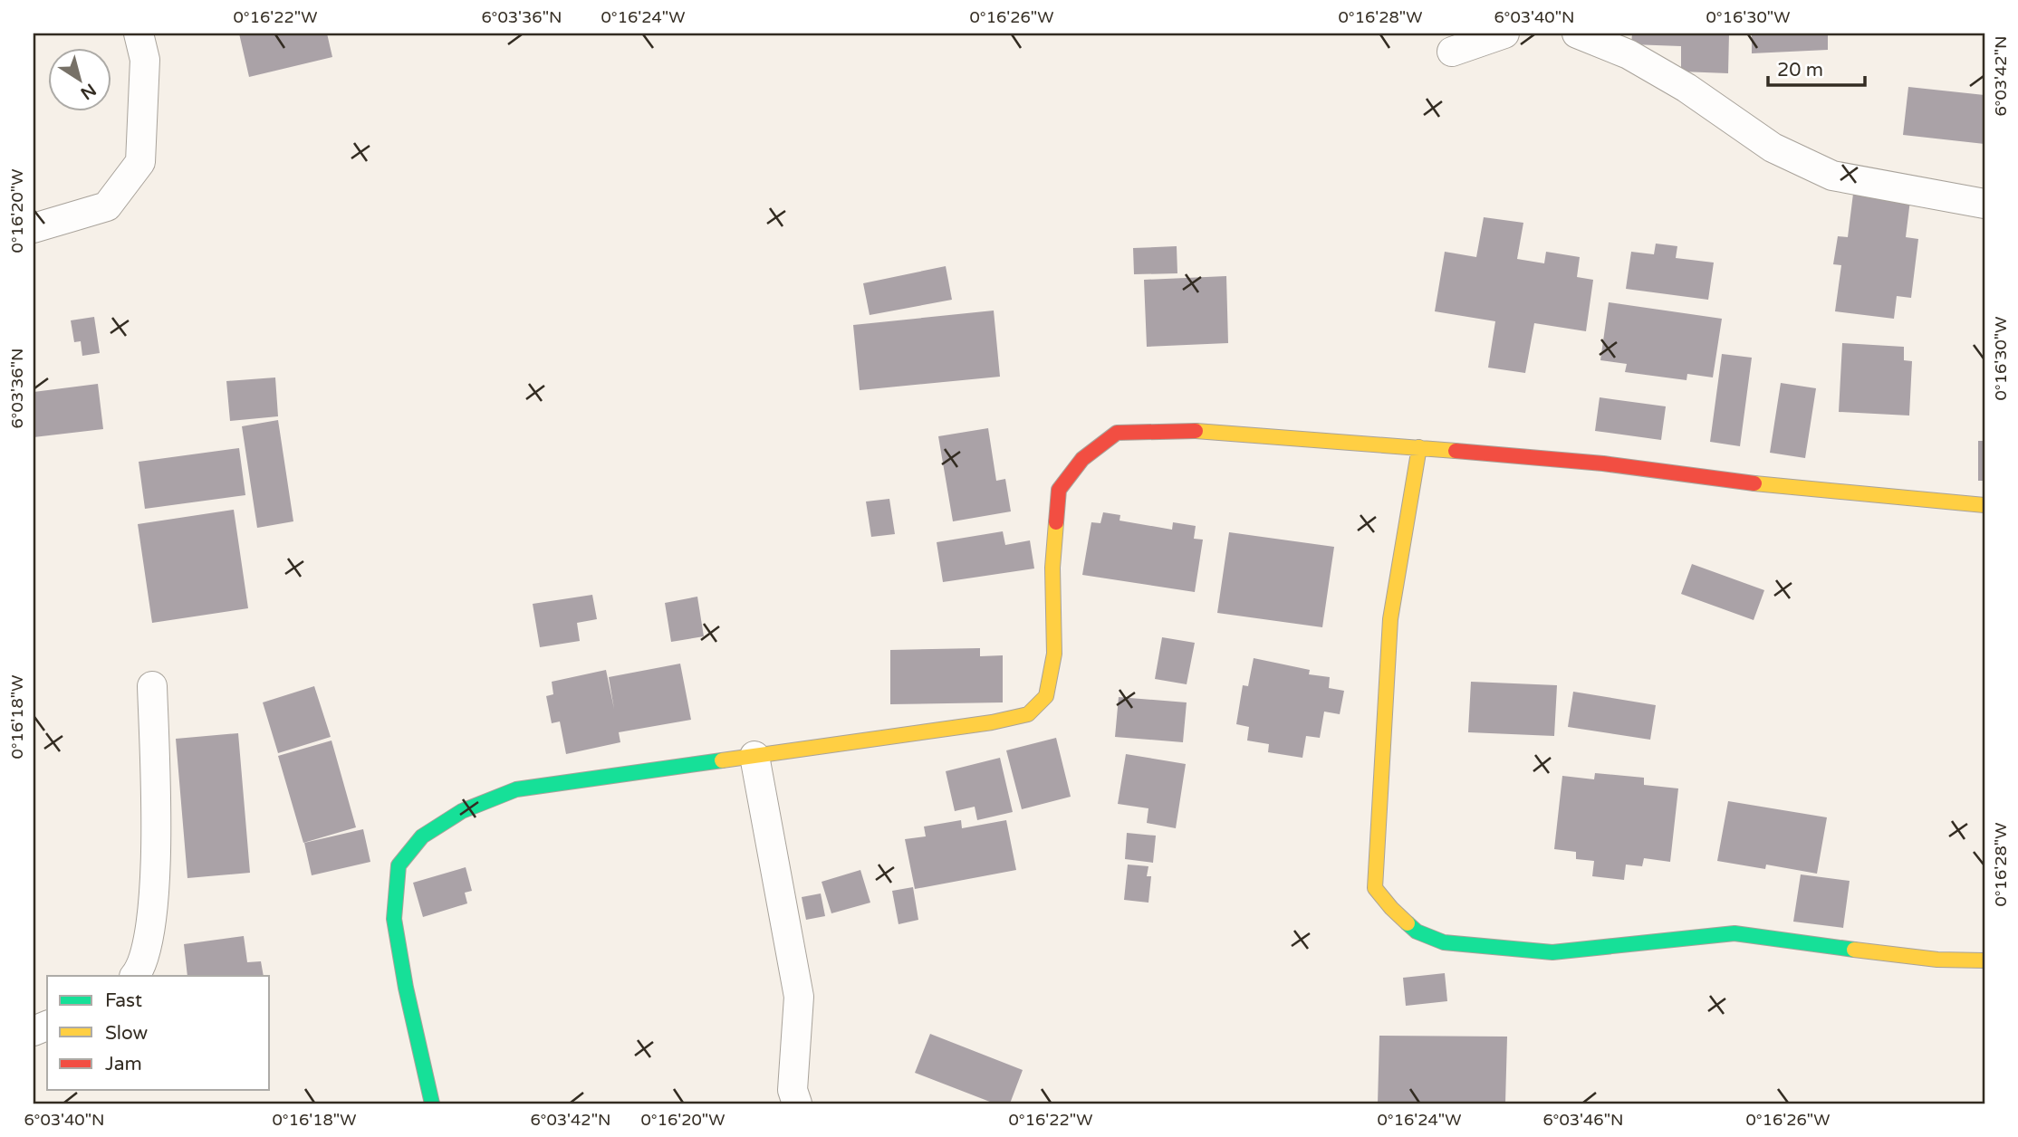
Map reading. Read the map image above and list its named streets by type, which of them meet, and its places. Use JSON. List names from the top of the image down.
{
  "legend": ["Fast", "Slow", "Jam"],
  "scale_bar": "20 m",
  "north": "bottom right",
  "coordinates": [
    "0°16'22\"W",
    "6°03'36\"N",
    "0°16'24\"W",
    "0°16'26\"W",
    "0°16'28\"W",
    "6°03'40\"N",
    "0°16'30\"W",
    "6°03'42\"N",
    "0°16'20\"W",
    "0°16'18\"W",
    "6°03'46\"N"
  ]
}
